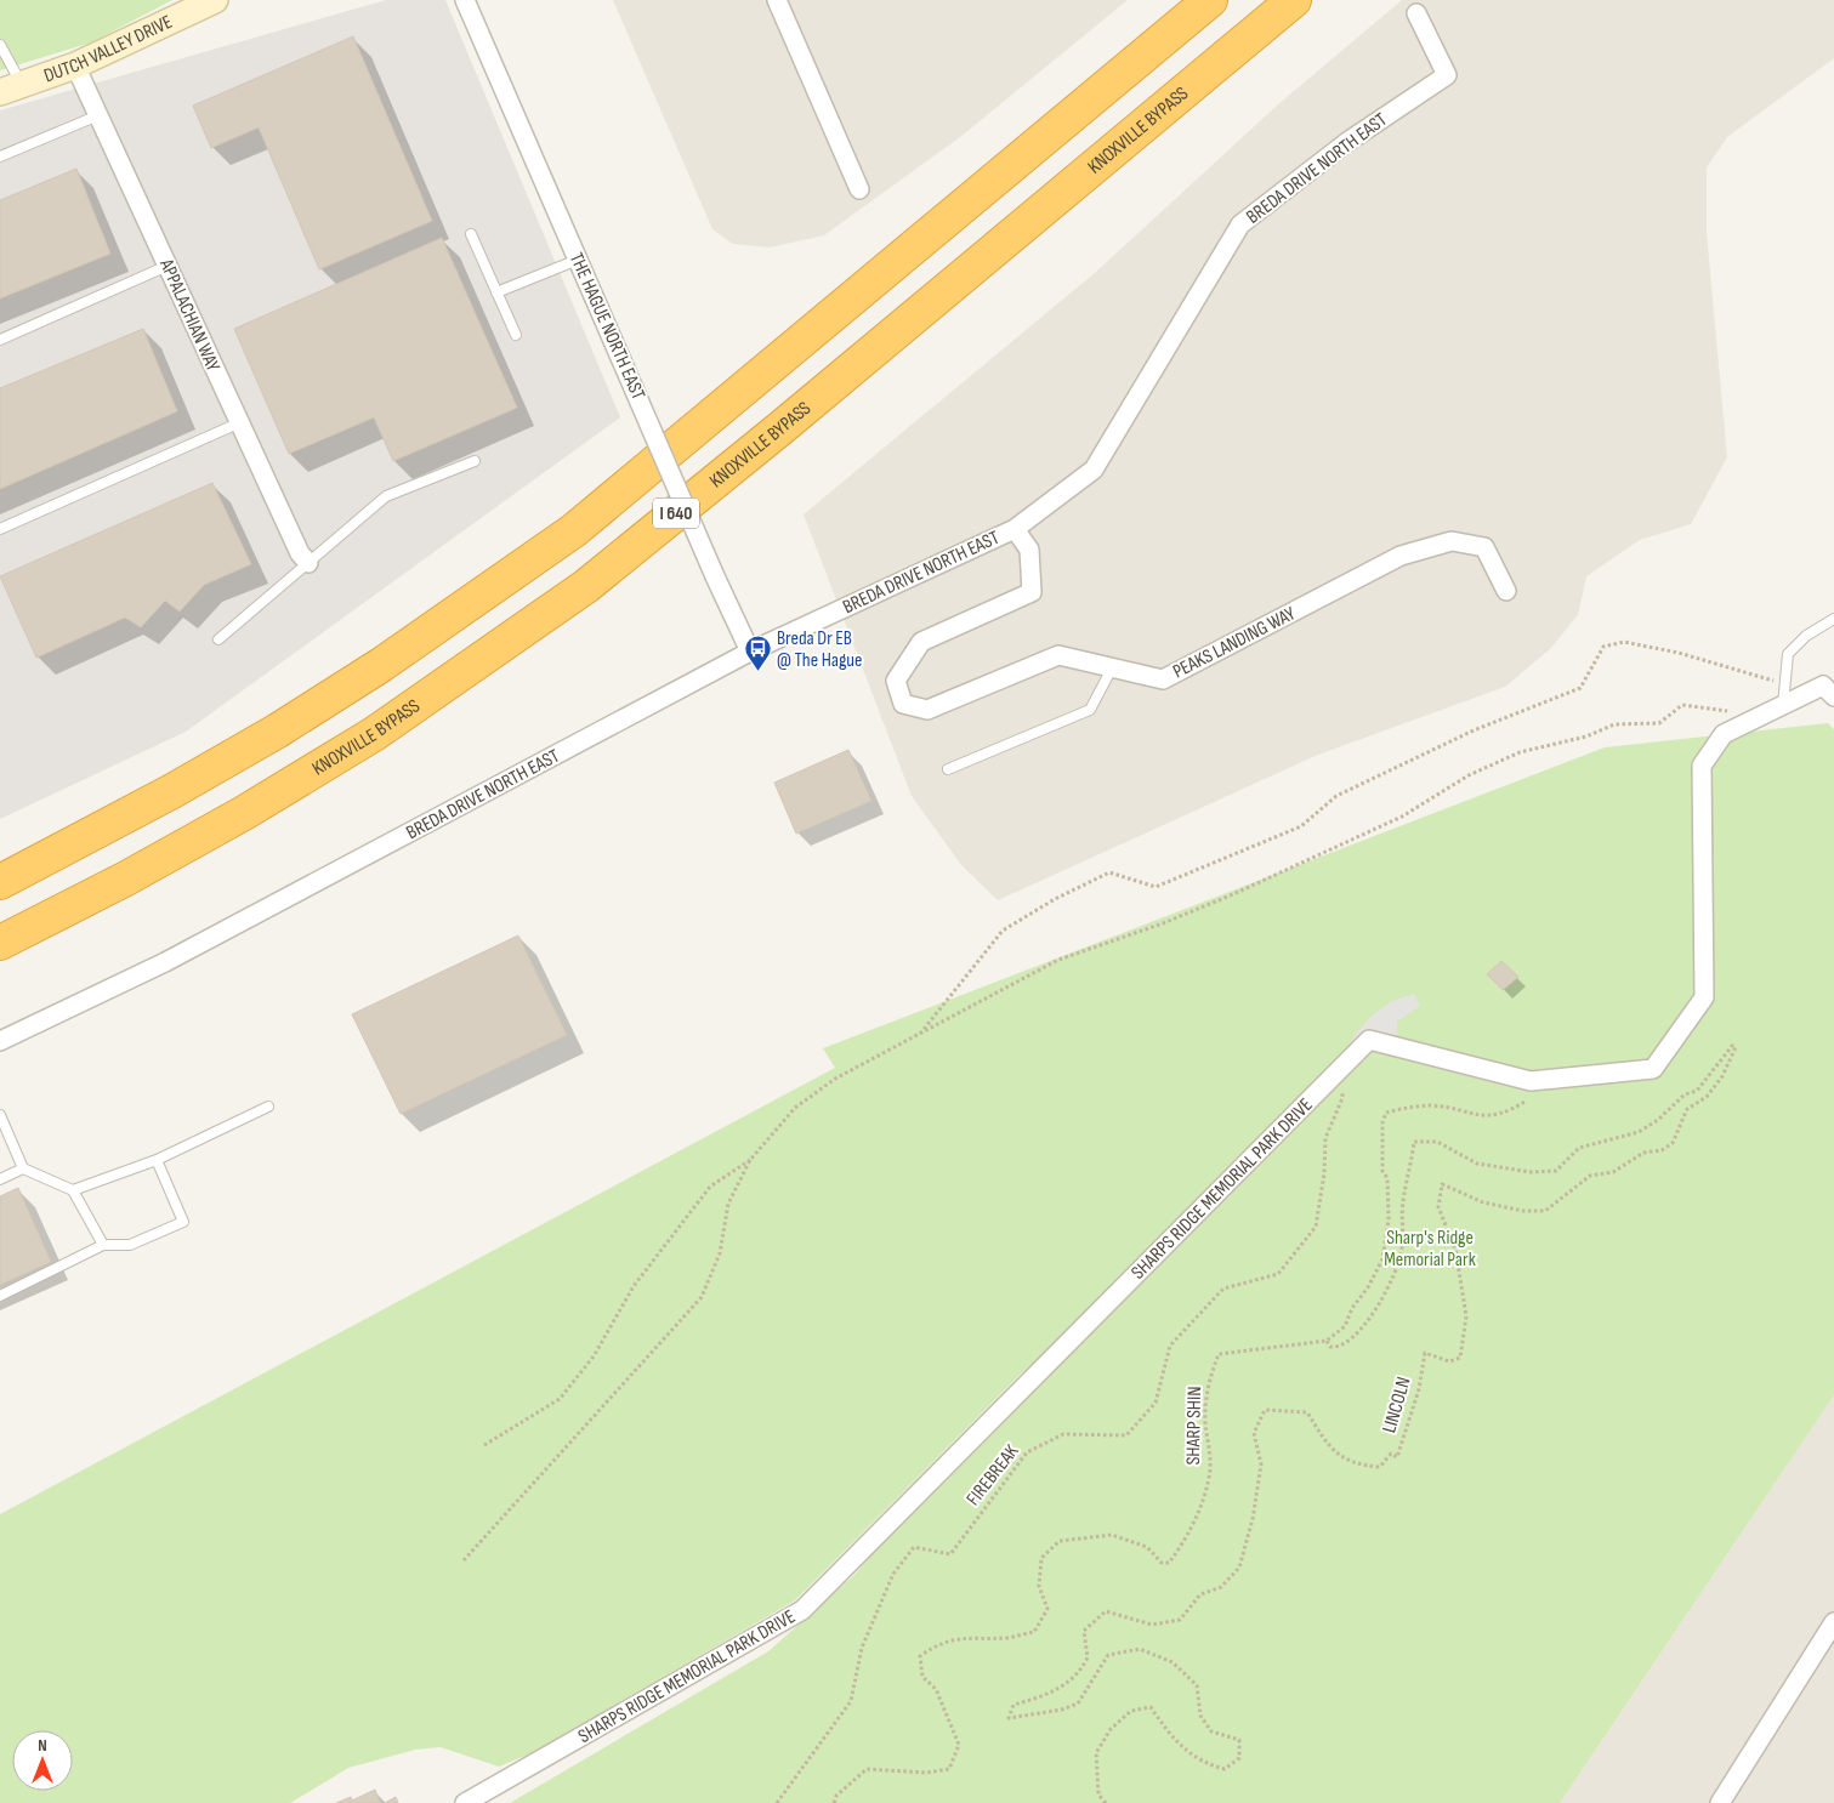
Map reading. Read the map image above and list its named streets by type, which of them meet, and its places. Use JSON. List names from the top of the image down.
{
  "streets": {
    "highway": ["KNOXVILLE BYPASS", "I 640"],
    "street": [
      "DUTCH VALLEY DRIVE",
      "BREDA DRIVE NORTH EAST",
      "APPALACHIAN WAY",
      "THE HAGUE NORTH EAST",
      "PEAKS LANDING WAY",
      "SHARPS RIDGE MEMORIAL PARK DRIVE"
    ],
    "path": ["LINCOLN", "SHARP SHIN", "FIREBREAK"]
  },
  "crossings": [
    ["DUTCH VALLEY DRIVE", "APPALACHIAN WAY"],
    ["BREDA DRIVE NORTH EAST", "THE HAGUE NORTH EAST"],
    ["BREDA DRIVE NORTH EAST", "PEAKS LANDING WAY"],
    ["SHARPS RIDGE MEMORIAL PARK DRIVE", "FIREBREAK"],
    ["LINCOLN", "SHARP SHIN"]
  ],
  "parks": ["Sharp's Ridge Memorial Park"],
  "places": {
    "bus stop": ["Breda Dr EB @ The Hague"]
  },
  "north": "top"
}
